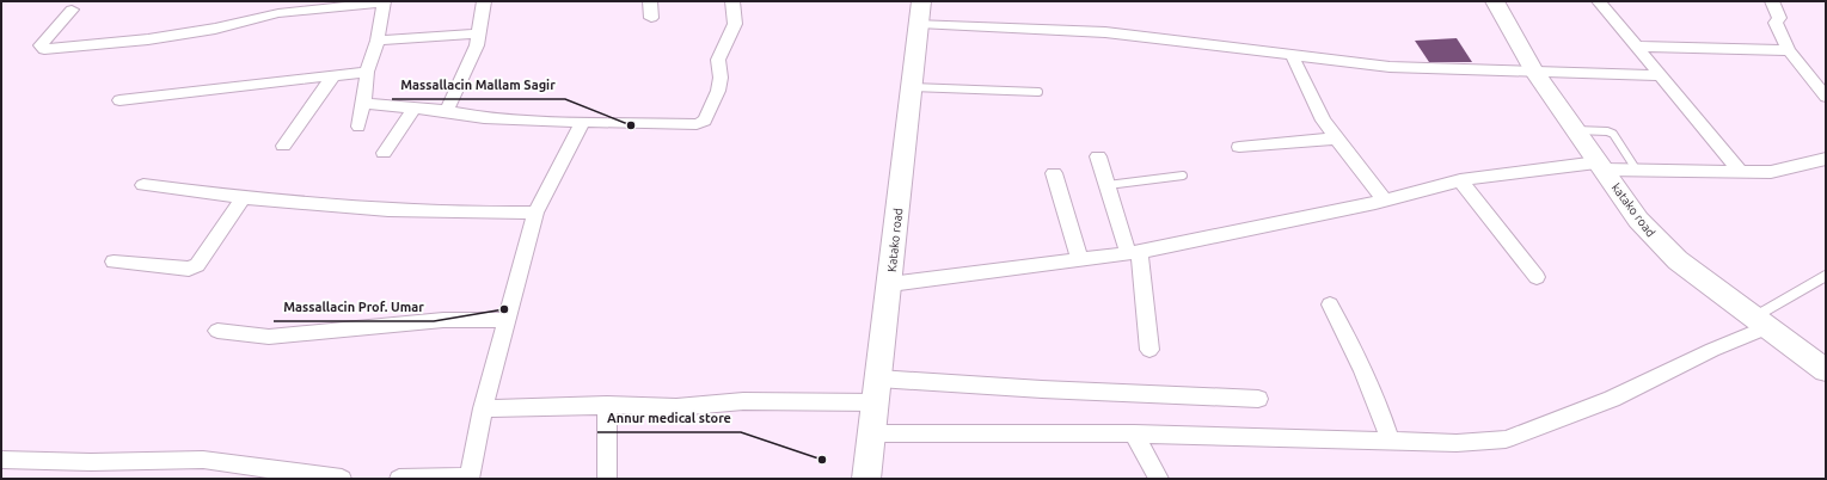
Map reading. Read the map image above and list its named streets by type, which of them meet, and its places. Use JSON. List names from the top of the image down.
{
  "streets": {
    "street": ["katako road", "Katako road"]
  },
  "places": ["Massallacin Mallam Sagir", "Massallacin Prof. Umar", "Annur medical store"]
}
